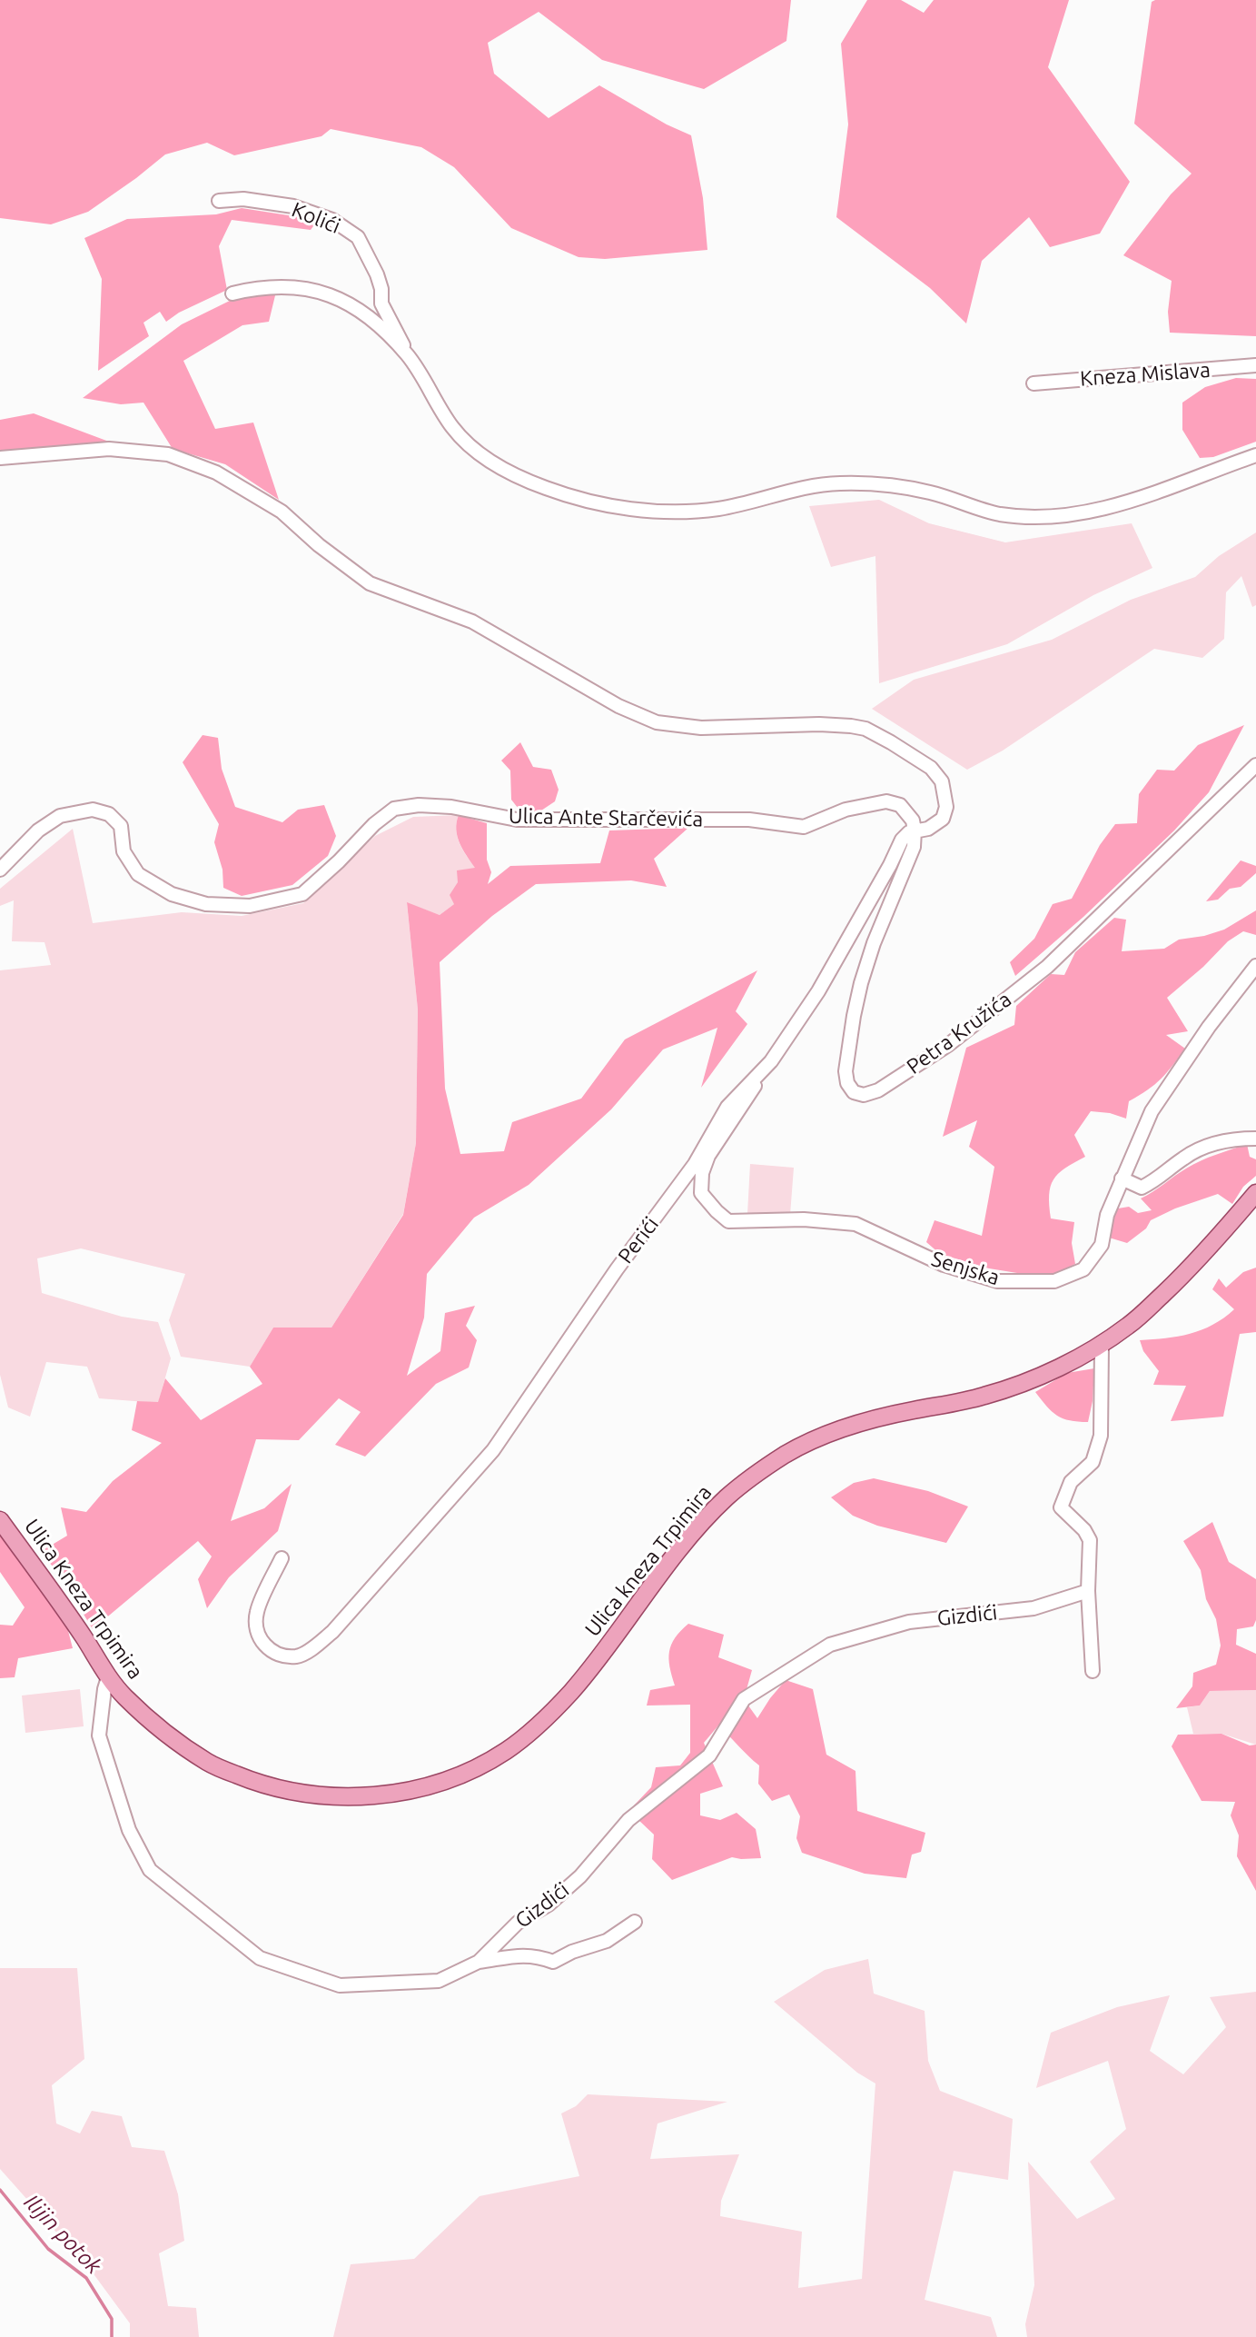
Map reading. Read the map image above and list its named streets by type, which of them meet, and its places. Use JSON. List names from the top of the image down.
{
  "streets": {
    "main road": ["Ulica kneza Trpimira", "Ulica Kneza Trpimira"],
    "street": [
      "Kolići",
      "Kneza Mislava",
      "Ulica Ante Starčevića",
      "Petra Kružića",
      "Perići",
      "Senjska",
      "Gizdići"
    ]
  },
  "crossings": [
    ["Ulica Ante Starčevića", "Petra Kružića"],
    ["Ulica Ante Starčevića", "Perići"],
    ["Petra Kružića", "Perići"],
    ["Perići", "Senjska"],
    ["Ulica kneza Trpimira", "Ulica Kneza Trpimira"],
    ["Ulica Kneza Trpimira", "Gizdići"]
  ],
  "water": ["Ilijin potok"]
}
